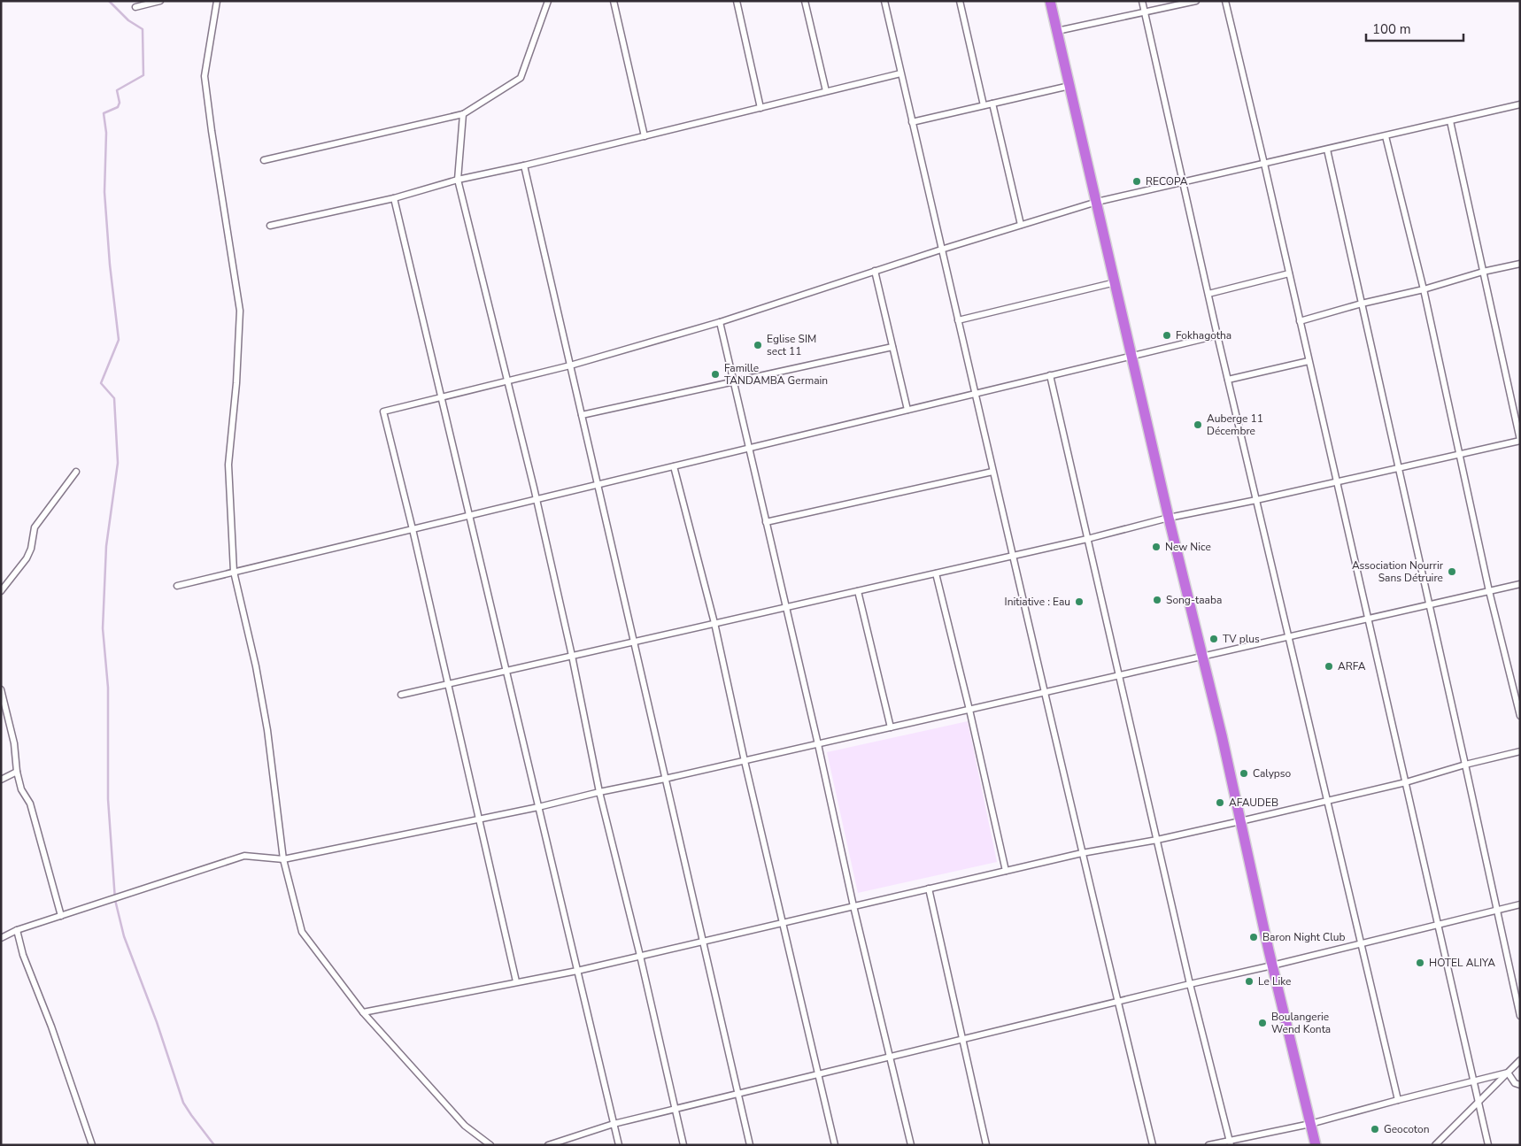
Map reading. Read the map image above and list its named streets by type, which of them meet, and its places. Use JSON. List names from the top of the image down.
{
  "places": [
    "RECOPA",
    "Fokhagotha",
    "Eglise SIM sect 11",
    "Famille TANDAMBA Germain",
    "Auberge 11 Décembre",
    "New Nice",
    "Association Nourrir Sans Détruire",
    "Song-taaba",
    "Initiative : Eau",
    "TV plus",
    "ARFA",
    "Calypso",
    "AFAUDEB",
    "Baron Night Club",
    "HOTEL ALIYA",
    "Le Like",
    "Boulangerie Wend Konta",
    "Geocoton"
  ],
  "scale_bar": "100 m"
}
